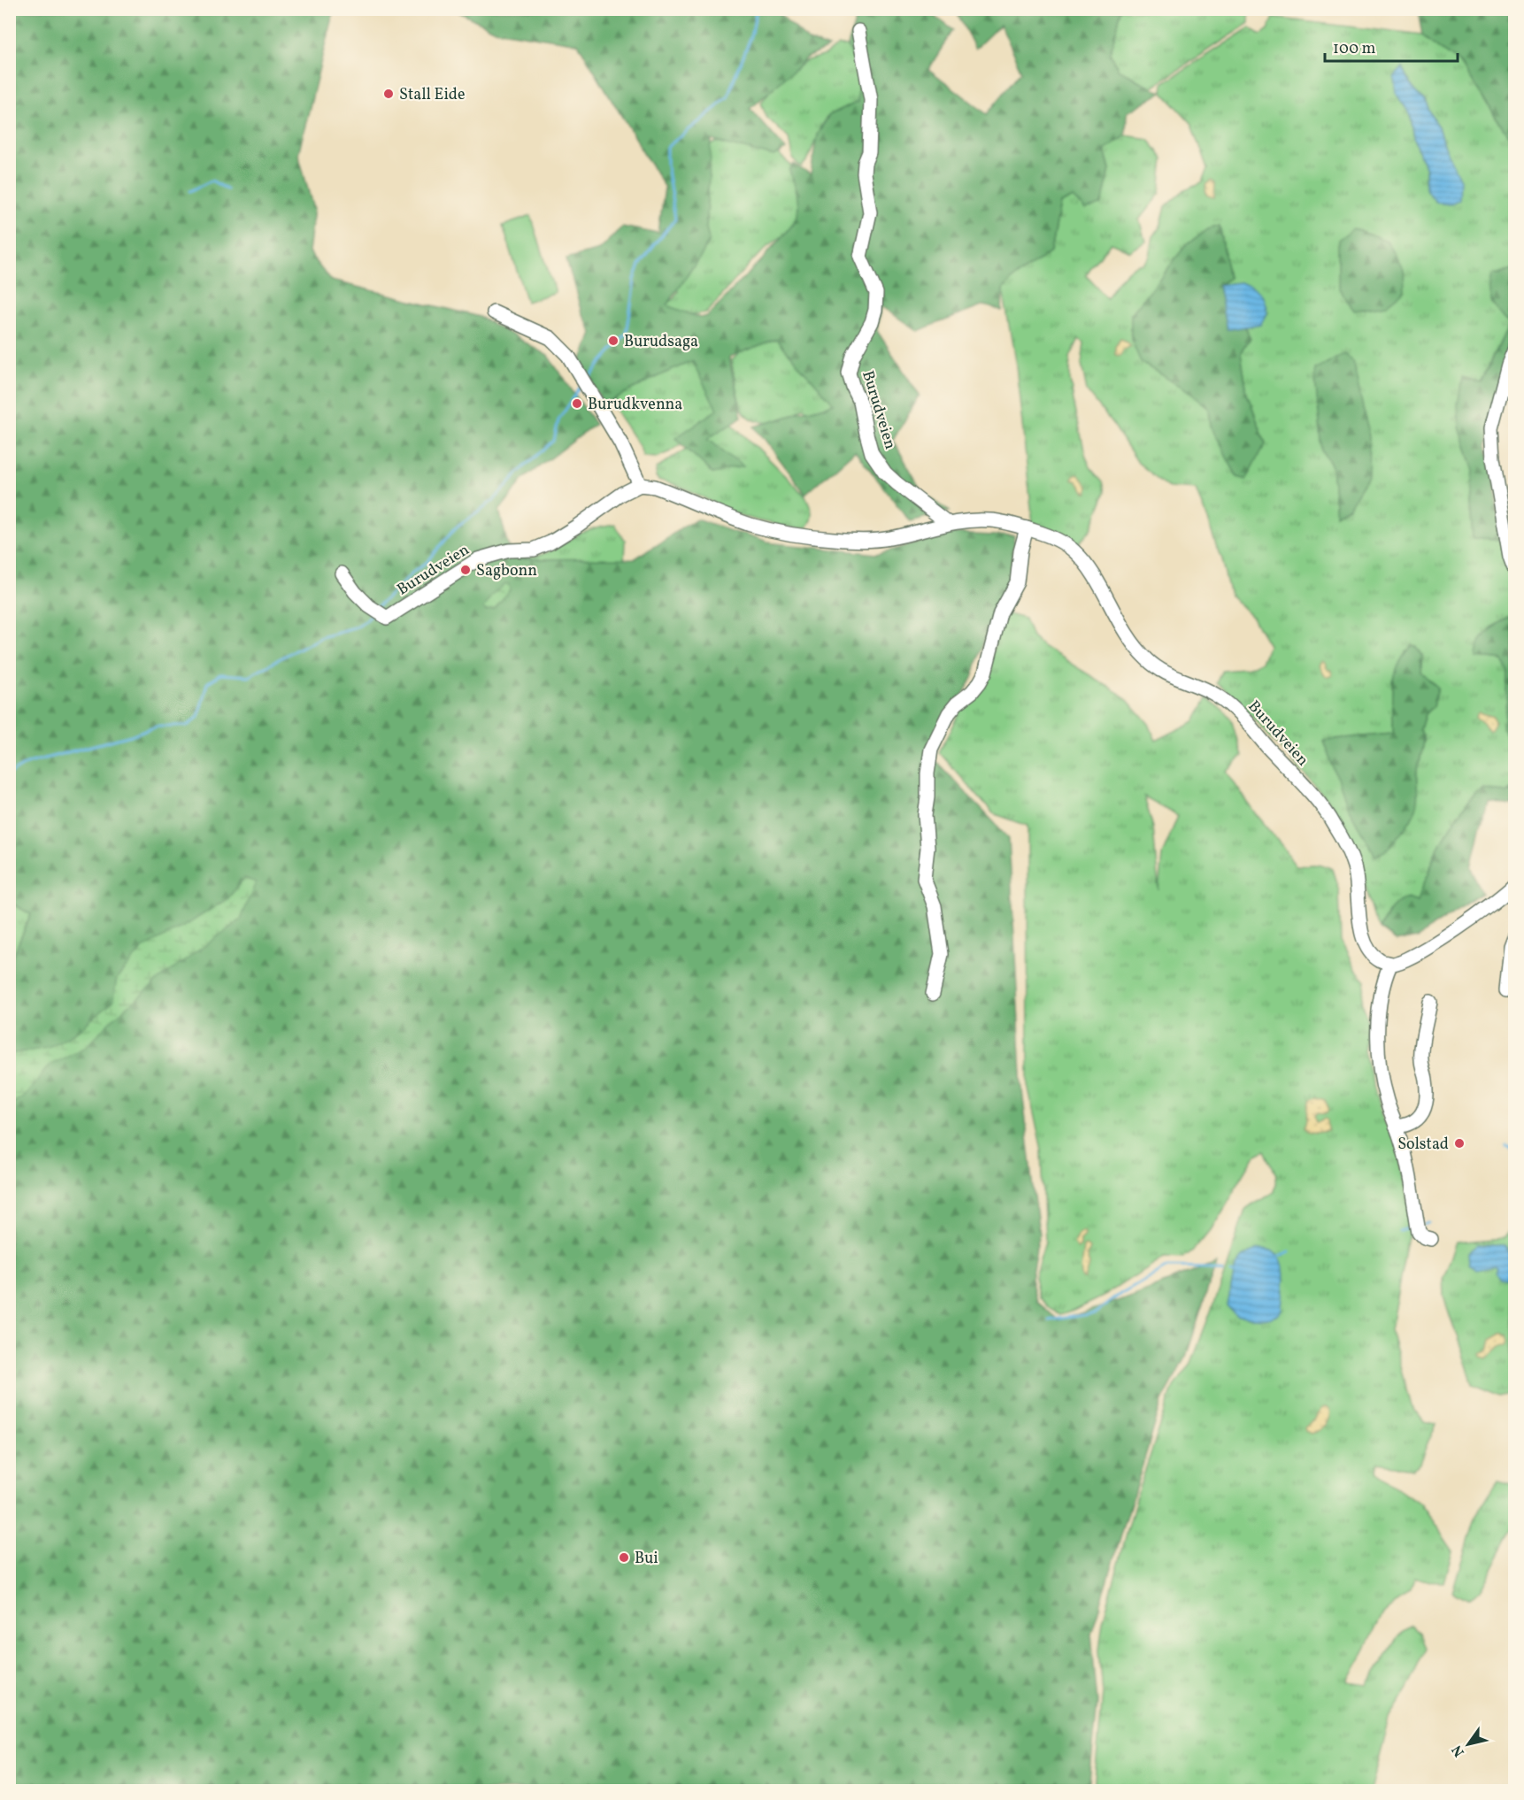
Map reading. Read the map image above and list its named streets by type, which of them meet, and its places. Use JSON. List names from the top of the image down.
{
  "streets": {
    "street": ["Burudveien"]
  },
  "places": [
    "Stall Eide",
    "Burudsaga",
    "Burudkvenna",
    "Sagbonn",
    "Solstad",
    "Bui"
  ],
  "scale_bar": "100 m",
  "north": "bottom left"
}
